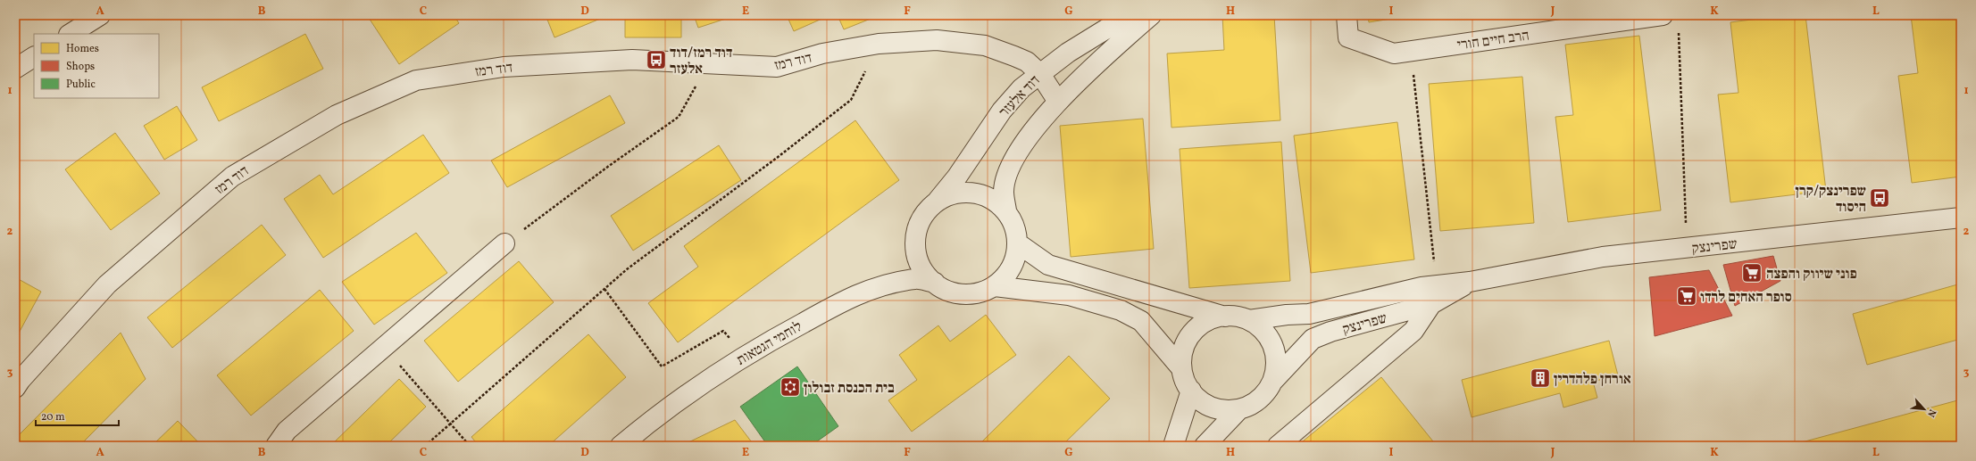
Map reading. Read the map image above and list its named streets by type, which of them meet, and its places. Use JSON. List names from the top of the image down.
{
  "streets": {
    "street": [
      "הרב חיים חורי",
      "דוד רמז",
      "דוד אלעזר",
      "שפרינצק",
      "לוחמי הגטאות"
    ]
  },
  "crossings": [
    ["דוד רמז", "דוד אלעזר"],
    ["דוד אלעזר", "לוחמי הגטאות"]
  ],
  "places": {
    "bus stop": ["דוד רמז/דוד אלעזר", "שפרינצק/קרן היסוד"],
    "supermarket": ["פוני שיווק והפצה", "סופר האחים לרדו"],
    "building": ["אורחן פלהדרין"],
    "synagogue": ["בית הכנסת זבולון"]
  },
  "legend": ["Homes", "Shops", "Public"],
  "scale_bar": "20 m",
  "north": "bottom right",
  "grid": {
    "columns": [
      "A",
      "B",
      "C",
      "D",
      "E",
      "F",
      "G",
      "H",
      "I",
      "J",
      "K",
      "L"
    ],
    "rows": ["1", "2", "3"]
  }
}
